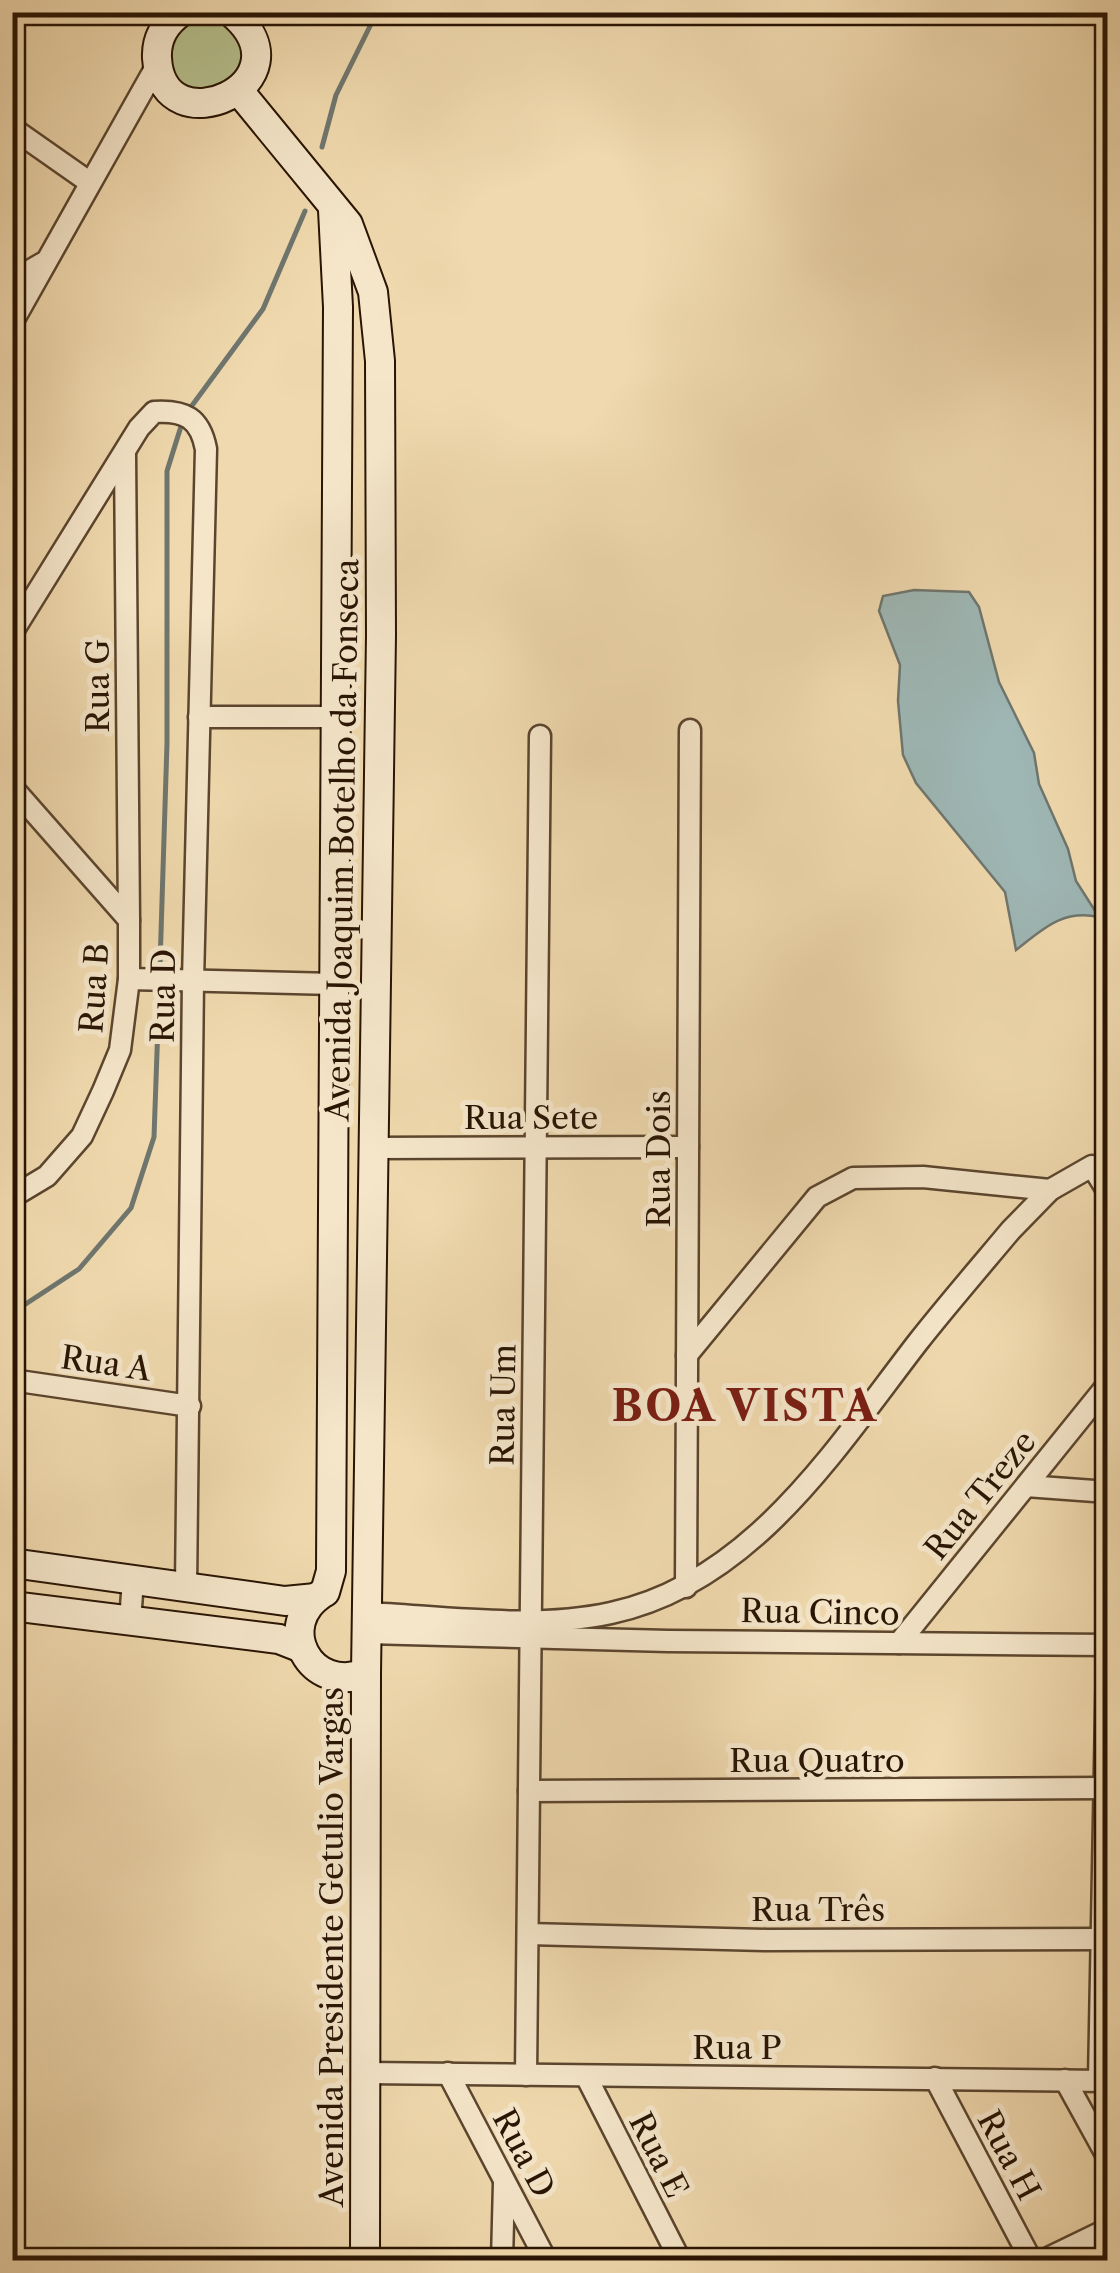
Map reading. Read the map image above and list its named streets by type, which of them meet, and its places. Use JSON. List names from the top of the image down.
{
  "streets": {
    "street": [
      "Rua G",
      "Avenida Joaquim Botelho da Fonseca",
      "Rua B",
      "Rua D",
      "Rua Sete",
      "Rua Dois",
      "Rua A",
      "Rua Um",
      "Rua Treze",
      "Rua Cinco",
      "Rua Quatro",
      "Rua Três",
      "Avenida Presidente Getulio Vargas",
      "Rua P",
      "Rua E",
      "Rua H"
    ]
  },
  "crossings": [
    ["Rua G", "Rua B"],
    ["Rua G", "Rua D"],
    ["Avenida Joaquim Botelho da Fonseca", "Rua Sete"],
    ["Avenida Joaquim Botelho da Fonseca", "Avenida Presidente Getulio Vargas"],
    ["Rua D", "Rua A"],
    ["Rua D", "Rua P"],
    ["Rua Sete", "Rua Dois"],
    ["Rua Sete", "Rua Um"],
    ["Rua Um", "Rua Cinco"],
    ["Rua Um", "Rua Quatro"],
    ["Rua Um", "Rua Três"],
    ["Rua Um", "Rua P"],
    ["Rua Treze", "Rua Cinco"],
    ["Avenida Presidente Getulio Vargas", "Rua P"],
    ["Rua P", "Rua E"],
    ["Rua P", "Rua H"]
  ],
  "districts": ["BOA VISTA"]
}
